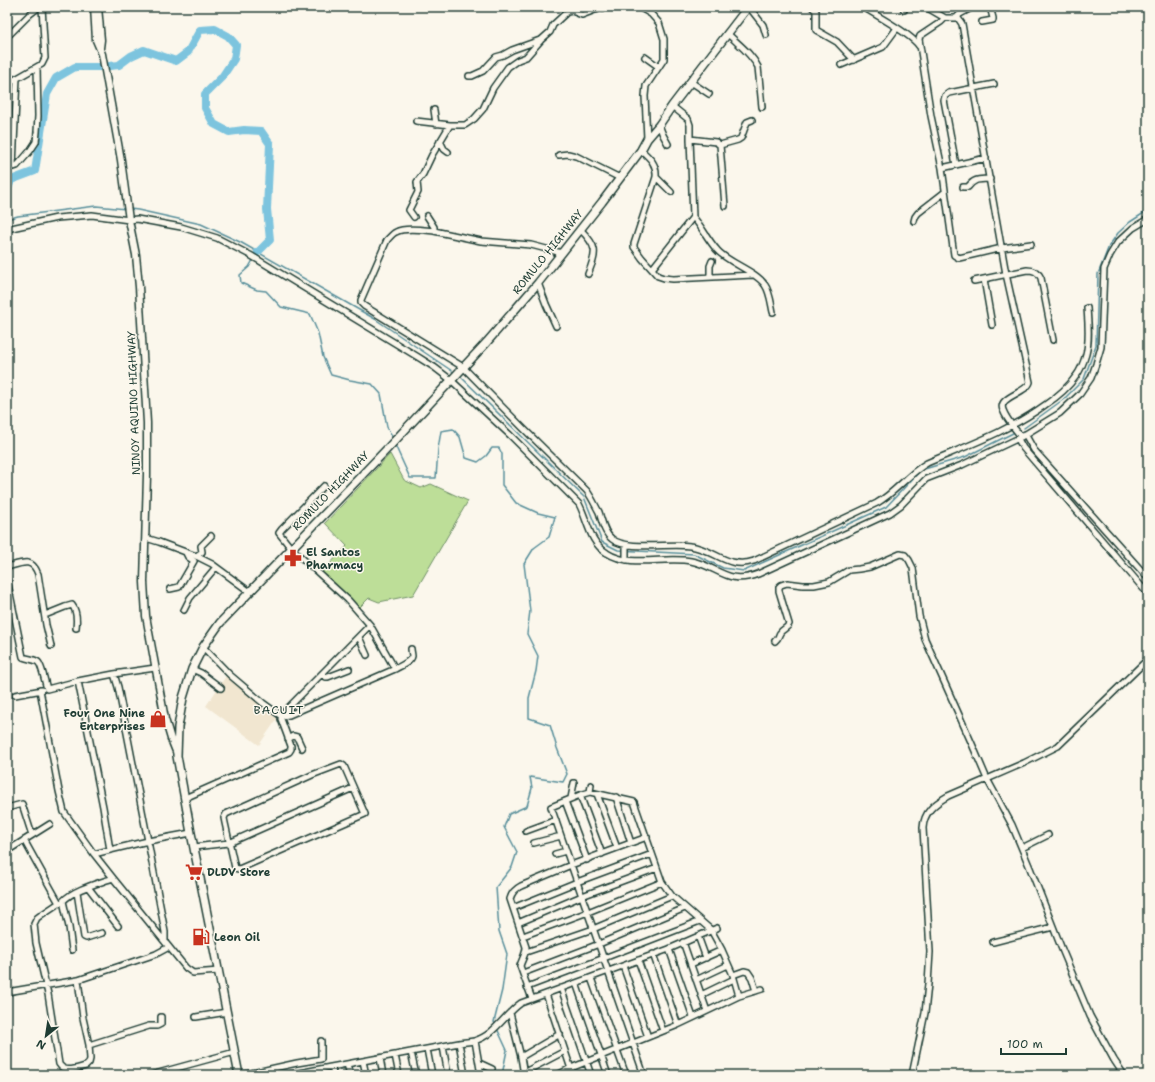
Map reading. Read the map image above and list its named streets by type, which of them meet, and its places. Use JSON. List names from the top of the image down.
{
  "streets": {
    "highway": ["ROMULO HIGHWAY"],
    "main road": ["NINOY AQUINO HIGHWAY"]
  },
  "crossings": [
    ["ROMULO HIGHWAY", "NINOY AQUINO HIGHWAY"]
  ],
  "districts": ["BACUIT"],
  "places": {
    "pharmacy": ["El Santos Pharmacy"],
    "shop": ["Four One Nine Enterprises"],
    "supermarket": ["DLDV Store"],
    "fuel station": ["Leon Oil"]
  },
  "scale_bar": "100 m",
  "north": "bottom left"
}
